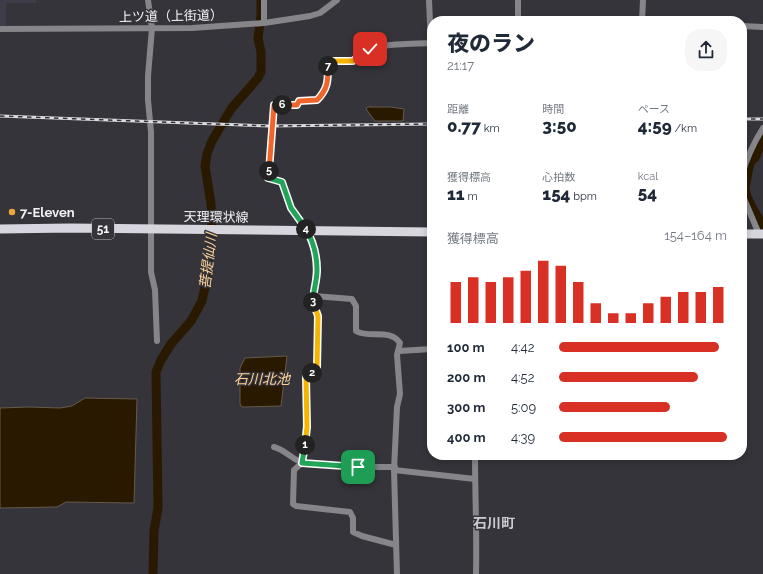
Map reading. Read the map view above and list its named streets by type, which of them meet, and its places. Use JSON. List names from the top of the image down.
{
  "streets": {
    "main road": ["天理環状線", "51"],
    "street": ["上ツ道（上街道）"]
  },
  "districts": ["石川町"],
  "water": ["菩提仙川", "石川北池"],
  "places": ["7-Eleven"],
  "page": {
    "heading": ["夜のラン", "21:17"],
    "pins": [
      "7",
      "6",
      "5",
      "4",
      "3",
      "2",
      "1"
    ],
    "stats": [
      ["距離", "0.77 km"],
      ["時間", "3:50"],
      ["ペース", "4:59 /km"],
      ["獲得標高", "11 m"],
      ["心拍数", "154 bpm"],
      ["kcal", "54"]
    ],
    "chart": ["獲得標高", "154–164 m"],
    "list": [
      {
        "name": "100 m",
        "note": "4:42"
      },
      {
        "name": "200 m",
        "note": "4:52"
      },
      {
        "name": "300 m",
        "note": "5:09"
      },
      {
        "name": "400 m",
        "note": "4:39"
      }
    ]
  }
}
